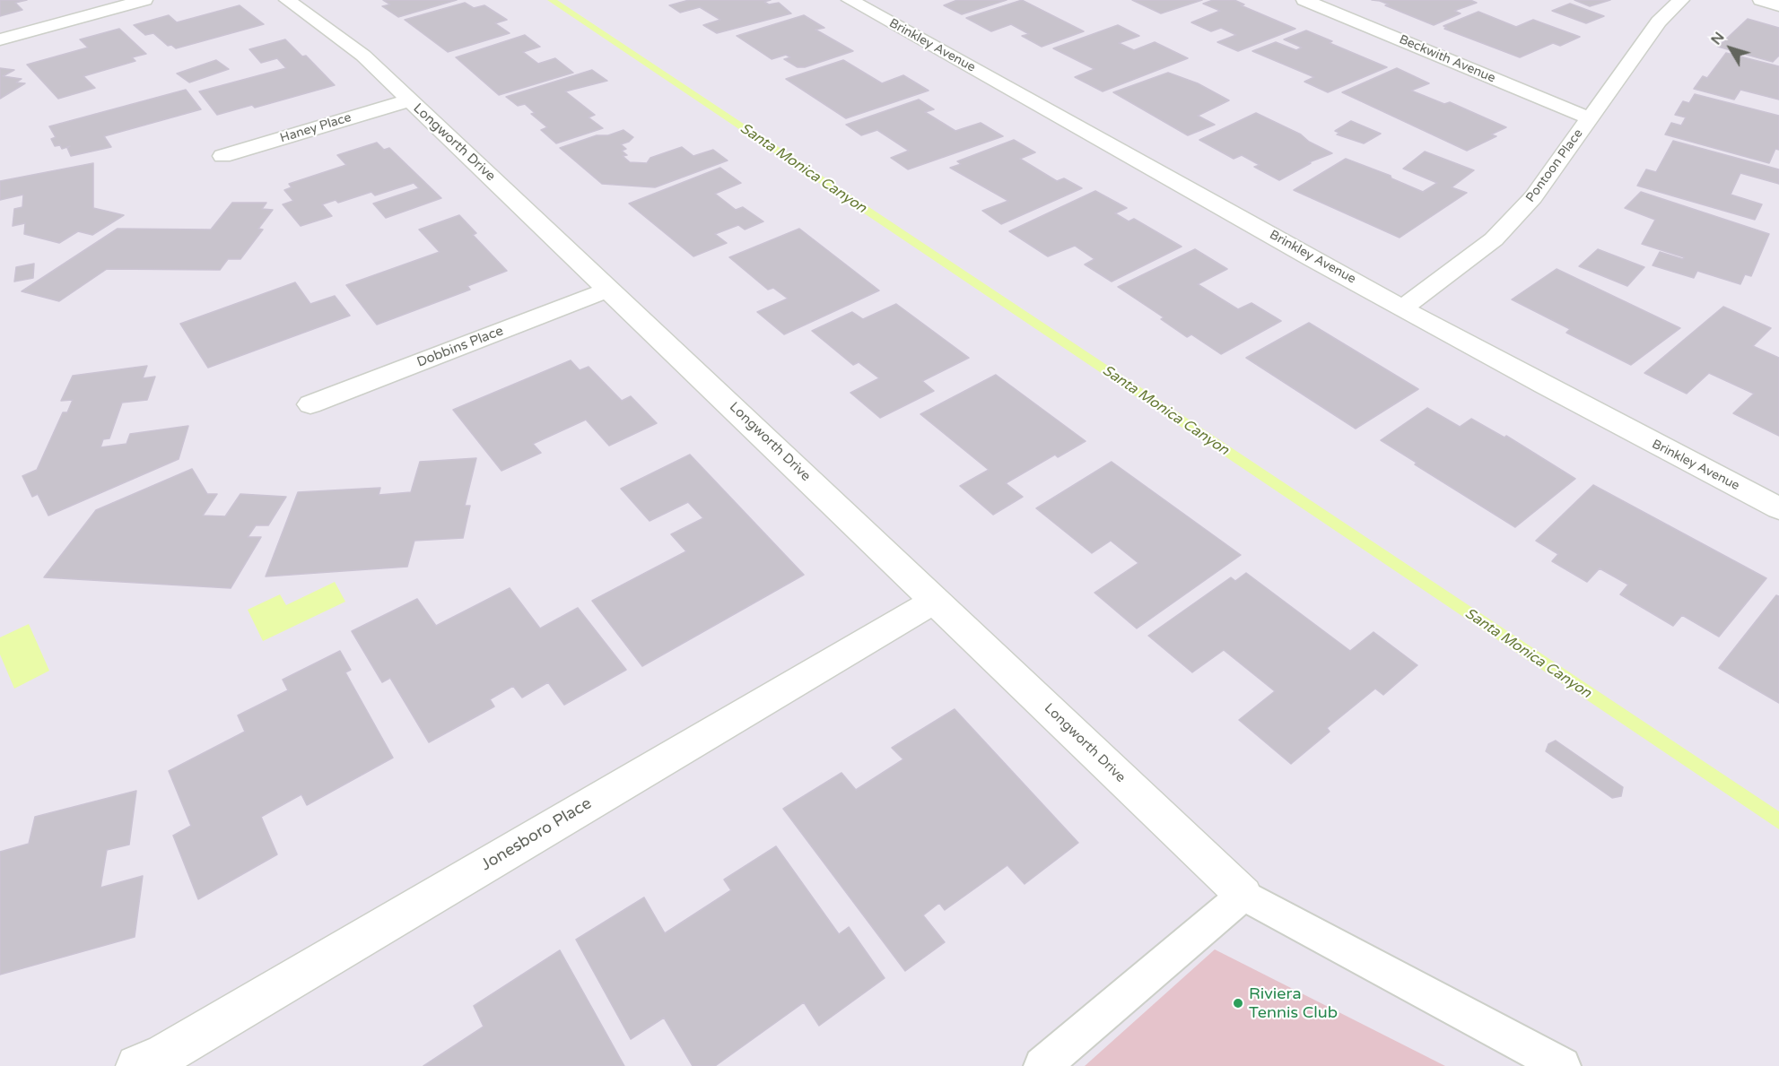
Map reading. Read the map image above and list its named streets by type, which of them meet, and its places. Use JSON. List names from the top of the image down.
{
  "streets": {
    "street": [
      "Brinkley Avenue",
      "Beckwith Avenue",
      "Haney Place",
      "Longworth Drive",
      "Pontoon Place",
      "Dobbins Place",
      "Jonesboro Place"
    ]
  },
  "crossings": [
    ["Brinkley Avenue", "Pontoon Place"],
    ["Beckwith Avenue", "Pontoon Place"],
    ["Haney Place", "Longworth Drive"],
    ["Longworth Drive", "Dobbins Place"],
    ["Longworth Drive", "Jonesboro Place"]
  ],
  "water": ["Santa Monica Canyon"],
  "places": ["Riviera Tennis Club"],
  "north": "top left"
}
